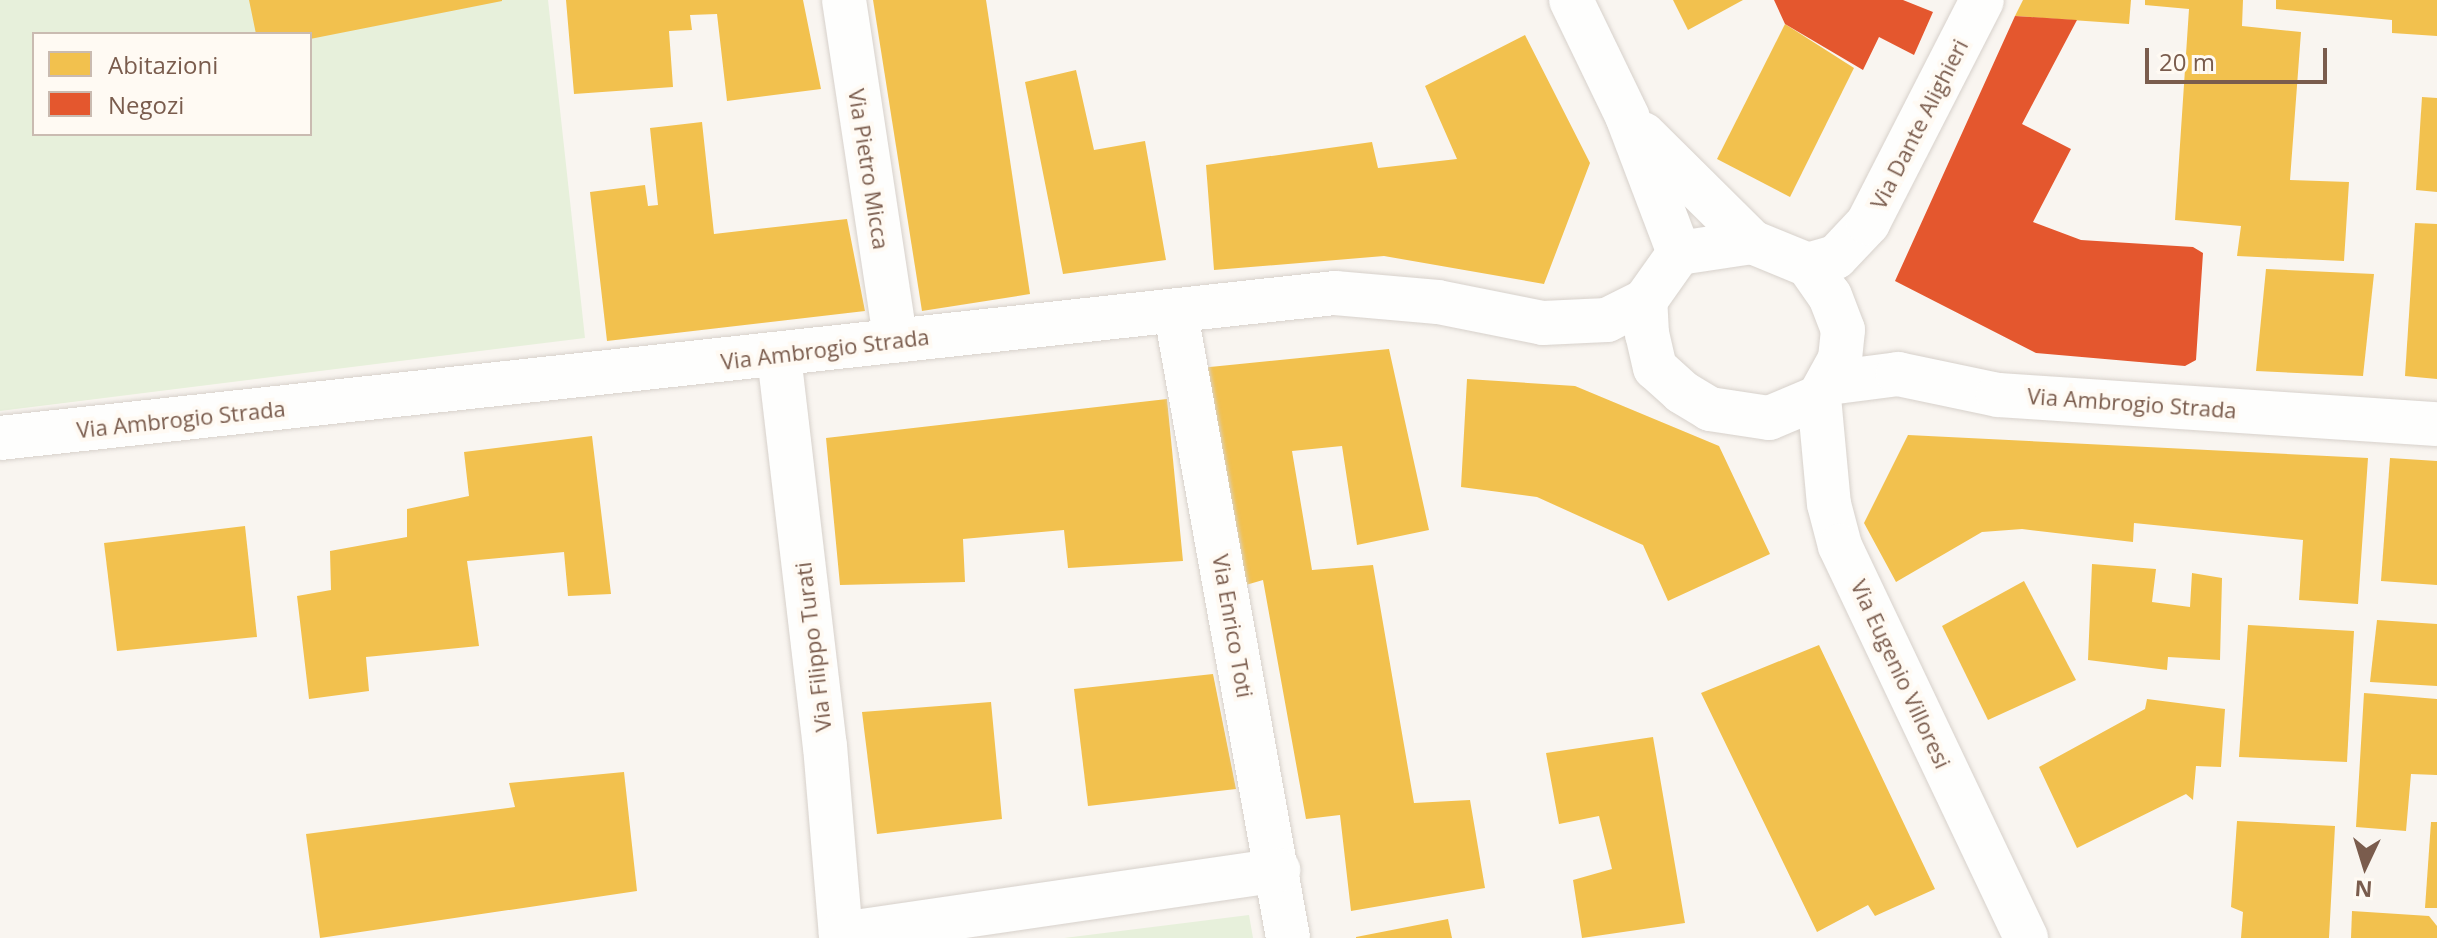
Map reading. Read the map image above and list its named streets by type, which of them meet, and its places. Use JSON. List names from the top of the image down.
{
  "streets": {
    "street": [
      "Via Dante Alighieri",
      "Via Pietro Micca",
      "Via Ambrogio Strada",
      "Via Enrico Toti",
      "Via Filippo Turati",
      "Via Eugenio Villoresi"
    ]
  },
  "crossings": [
    ["Via Dante Alighieri", "Via Ambrogio Strada"],
    ["Via Dante Alighieri", "Via Eugenio Villoresi"],
    ["Via Pietro Micca", "Via Ambrogio Strada"],
    ["Via Ambrogio Strada", "Via Enrico Toti"],
    ["Via Ambrogio Strada", "Via Filippo Turati"],
    ["Via Ambrogio Strada", "Via Eugenio Villoresi"]
  ],
  "legend": ["Abitazioni", "Negozi"],
  "scale_bar": "20 m",
  "north": "bottom"
}
